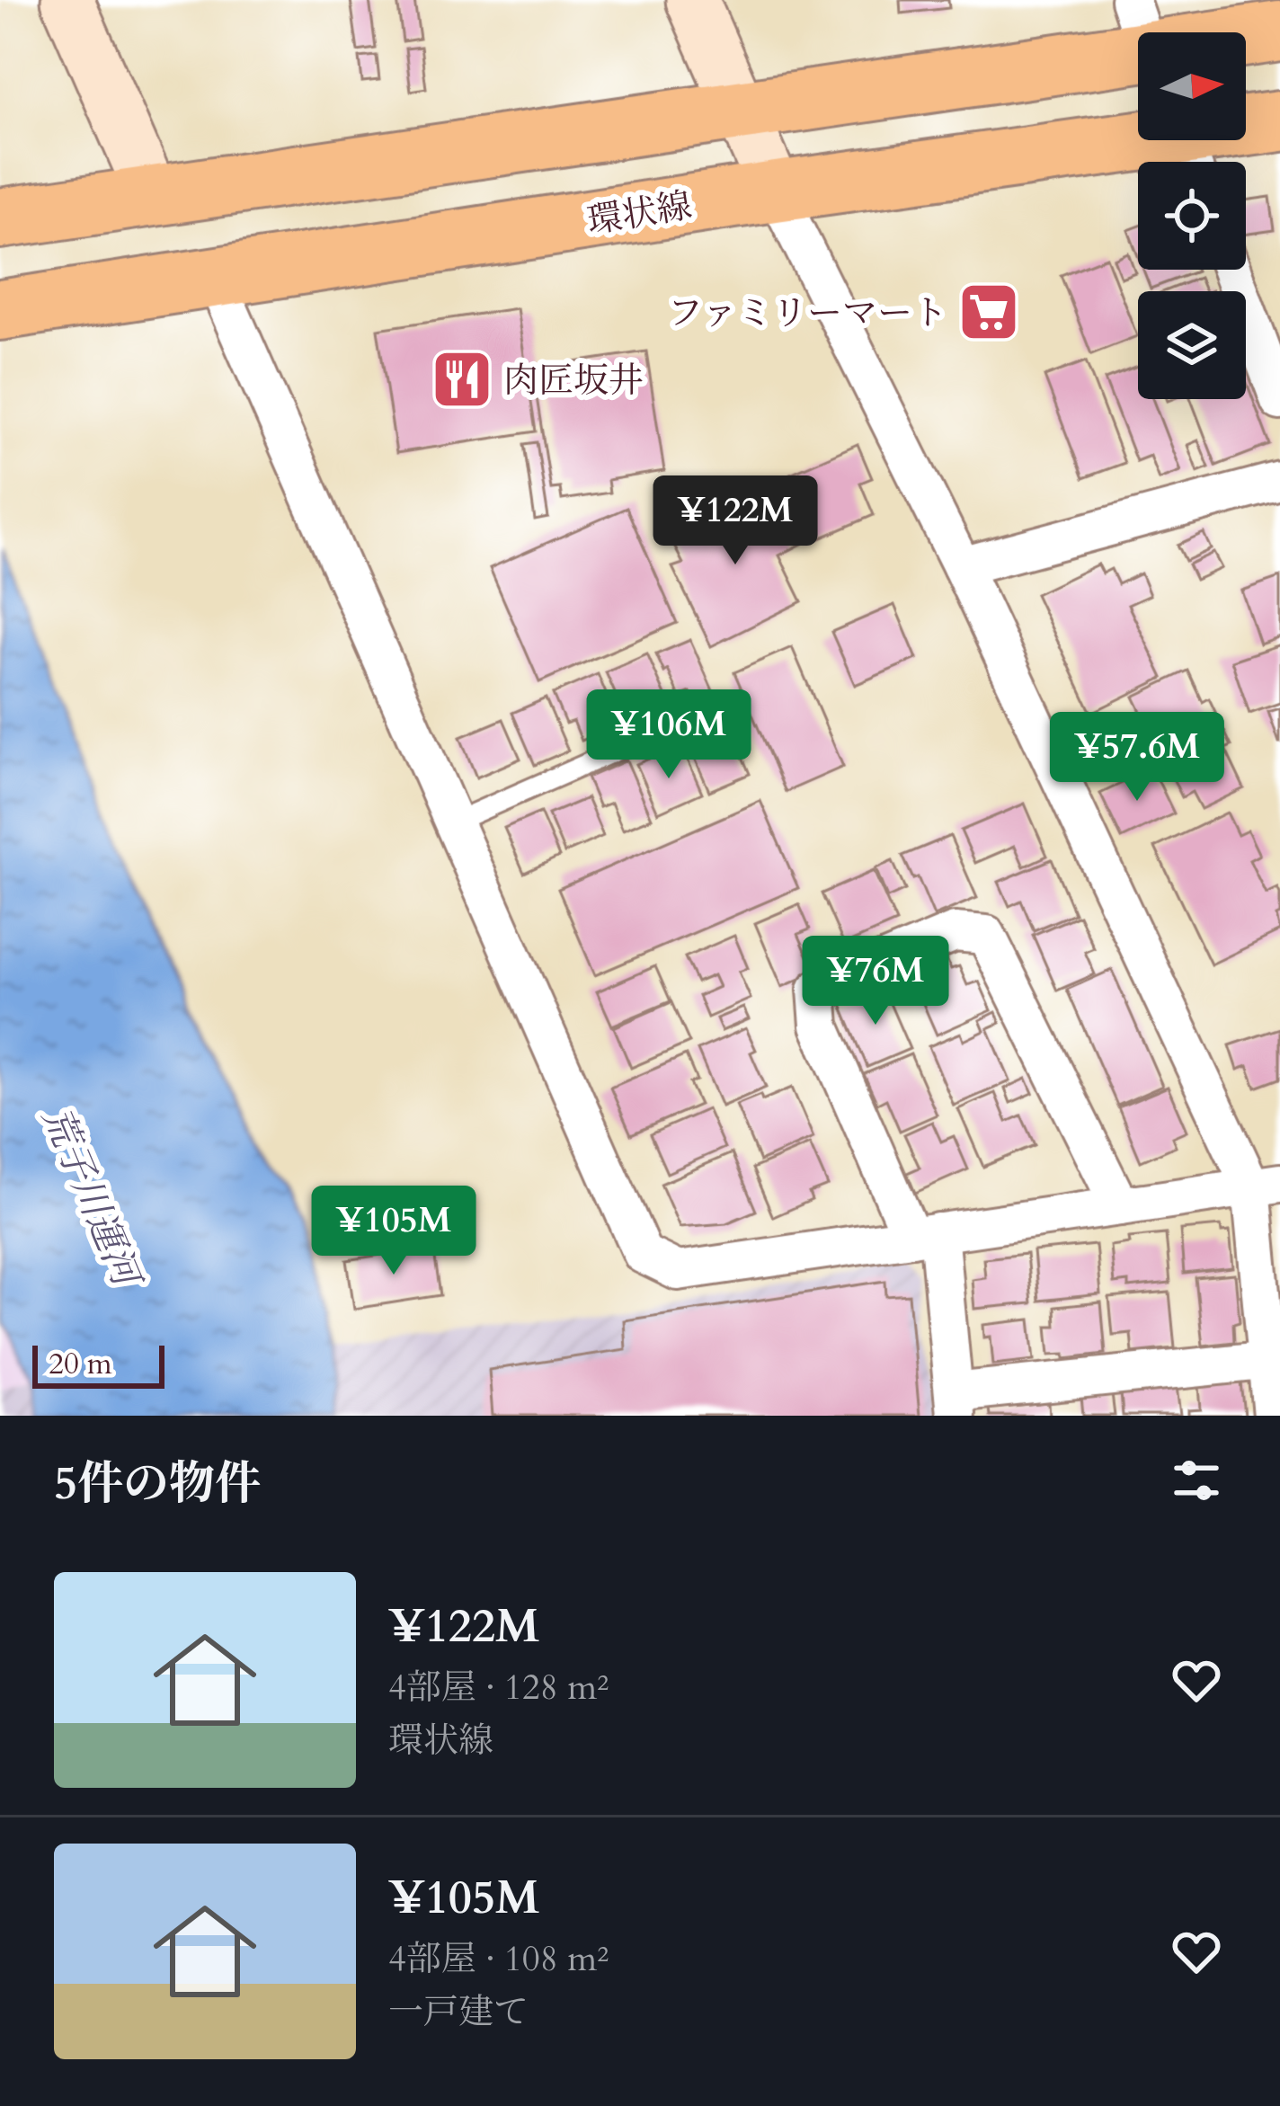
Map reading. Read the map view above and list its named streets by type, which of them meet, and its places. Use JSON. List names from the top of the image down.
{
  "streets": {
    "main road": ["環状線"]
  },
  "water": ["荒子川運河"],
  "places": {
    "supermarket": ["ファミリーマート"],
    "restaurant": ["肉匠坂井"]
  },
  "scale_bar": "20 m",
  "north": "right",
  "page": {
    "price": [
      "¥122M",
      "¥106M",
      "¥57.6M",
      "¥76M",
      "¥105M"
    ],
    "scale": "20 m",
    "heading": "5件の物件",
    "list": [
      {
        "name": "¥122M",
        "note": "4部屋 · 128 m² · 環状線"
      },
      {
        "name": "¥105M",
        "note": "4部屋 · 108 m² · 一戸建て"
      }
    ]
  }
}
